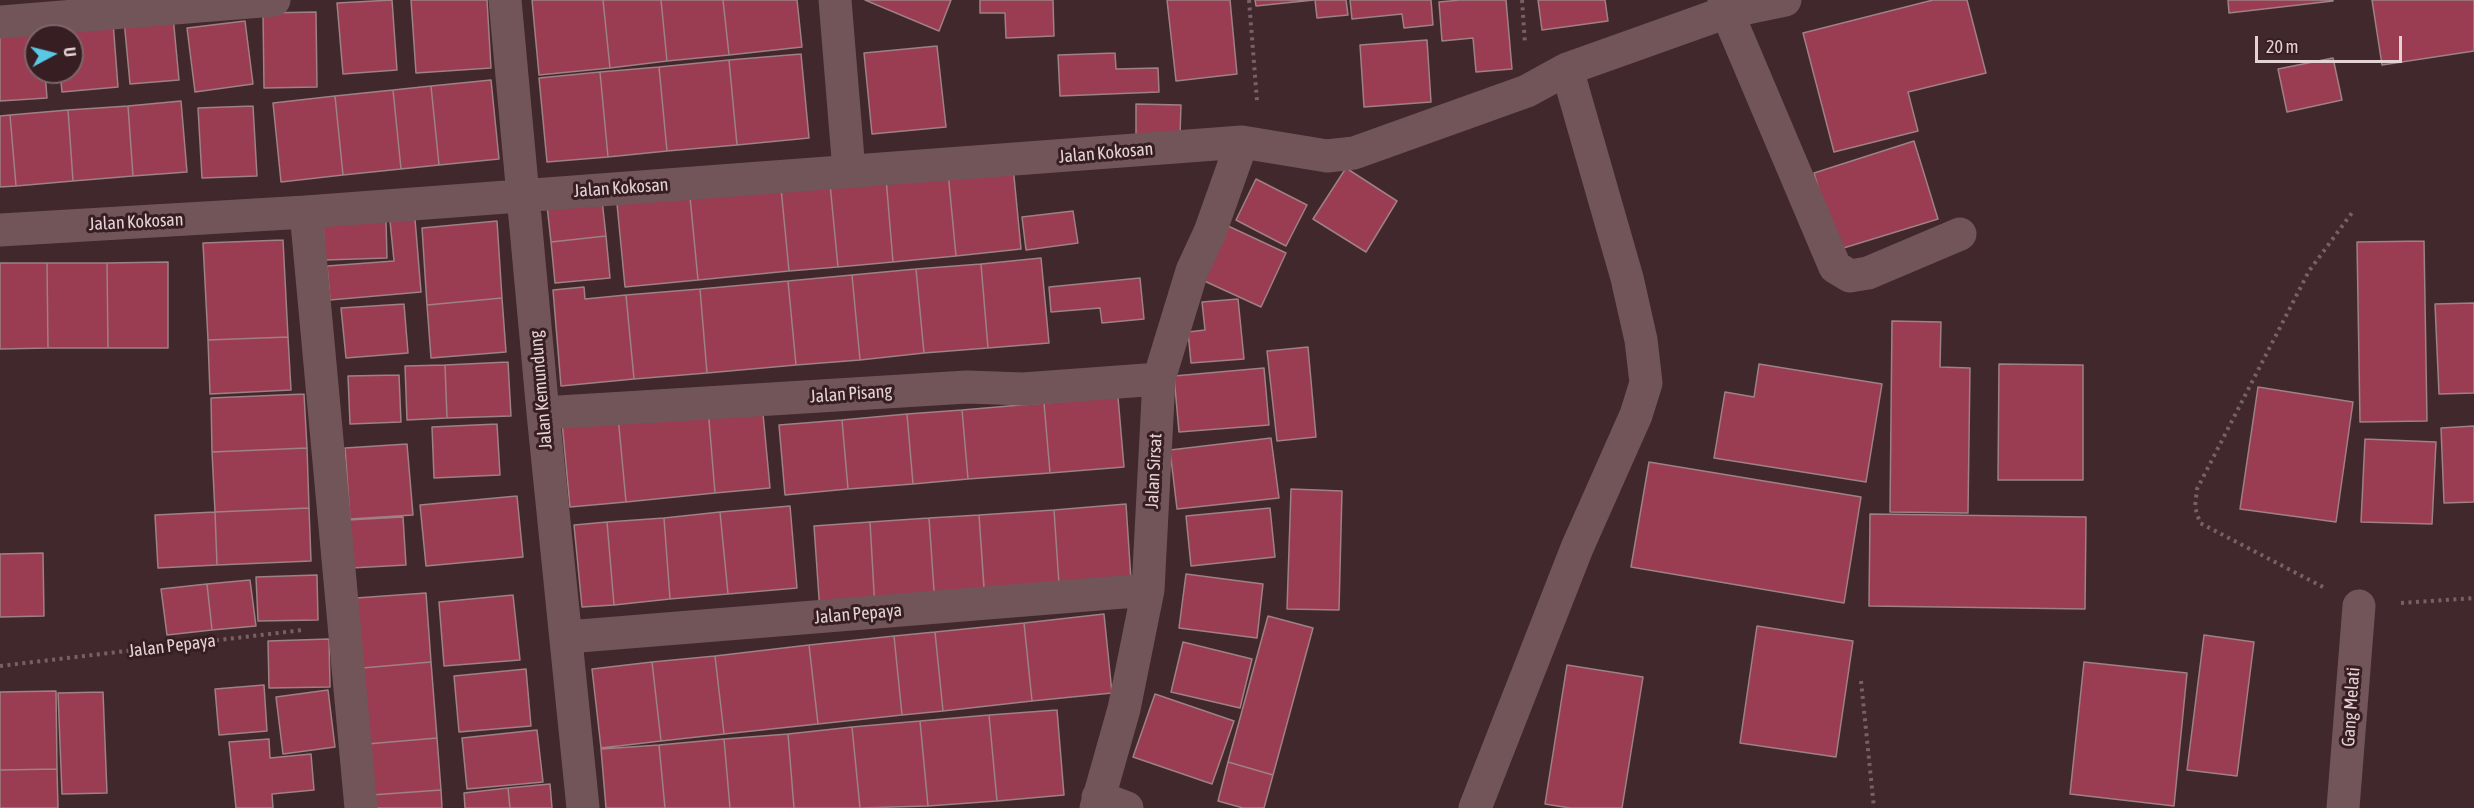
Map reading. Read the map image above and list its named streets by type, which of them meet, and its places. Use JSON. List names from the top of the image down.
{
  "streets": {
    "street": [
      "Jalan Kokosan",
      "Jalan Kemundung",
      "Jalan Pisang",
      "Jalan Sirsat",
      "Jalan Pepaya",
      "Gang Melati"
    ]
  },
  "crossings": [
    ["Jalan Kokosan", "Jalan Kemundung"],
    ["Jalan Kokosan", "Jalan Sirsat"],
    ["Jalan Kemundung", "Jalan Pisang"],
    ["Jalan Kemundung", "Jalan Pepaya"],
    ["Jalan Pisang", "Jalan Sirsat"],
    ["Jalan Sirsat", "Jalan Pepaya"]
  ],
  "scale_bar": "20 m",
  "north": "right"
}
